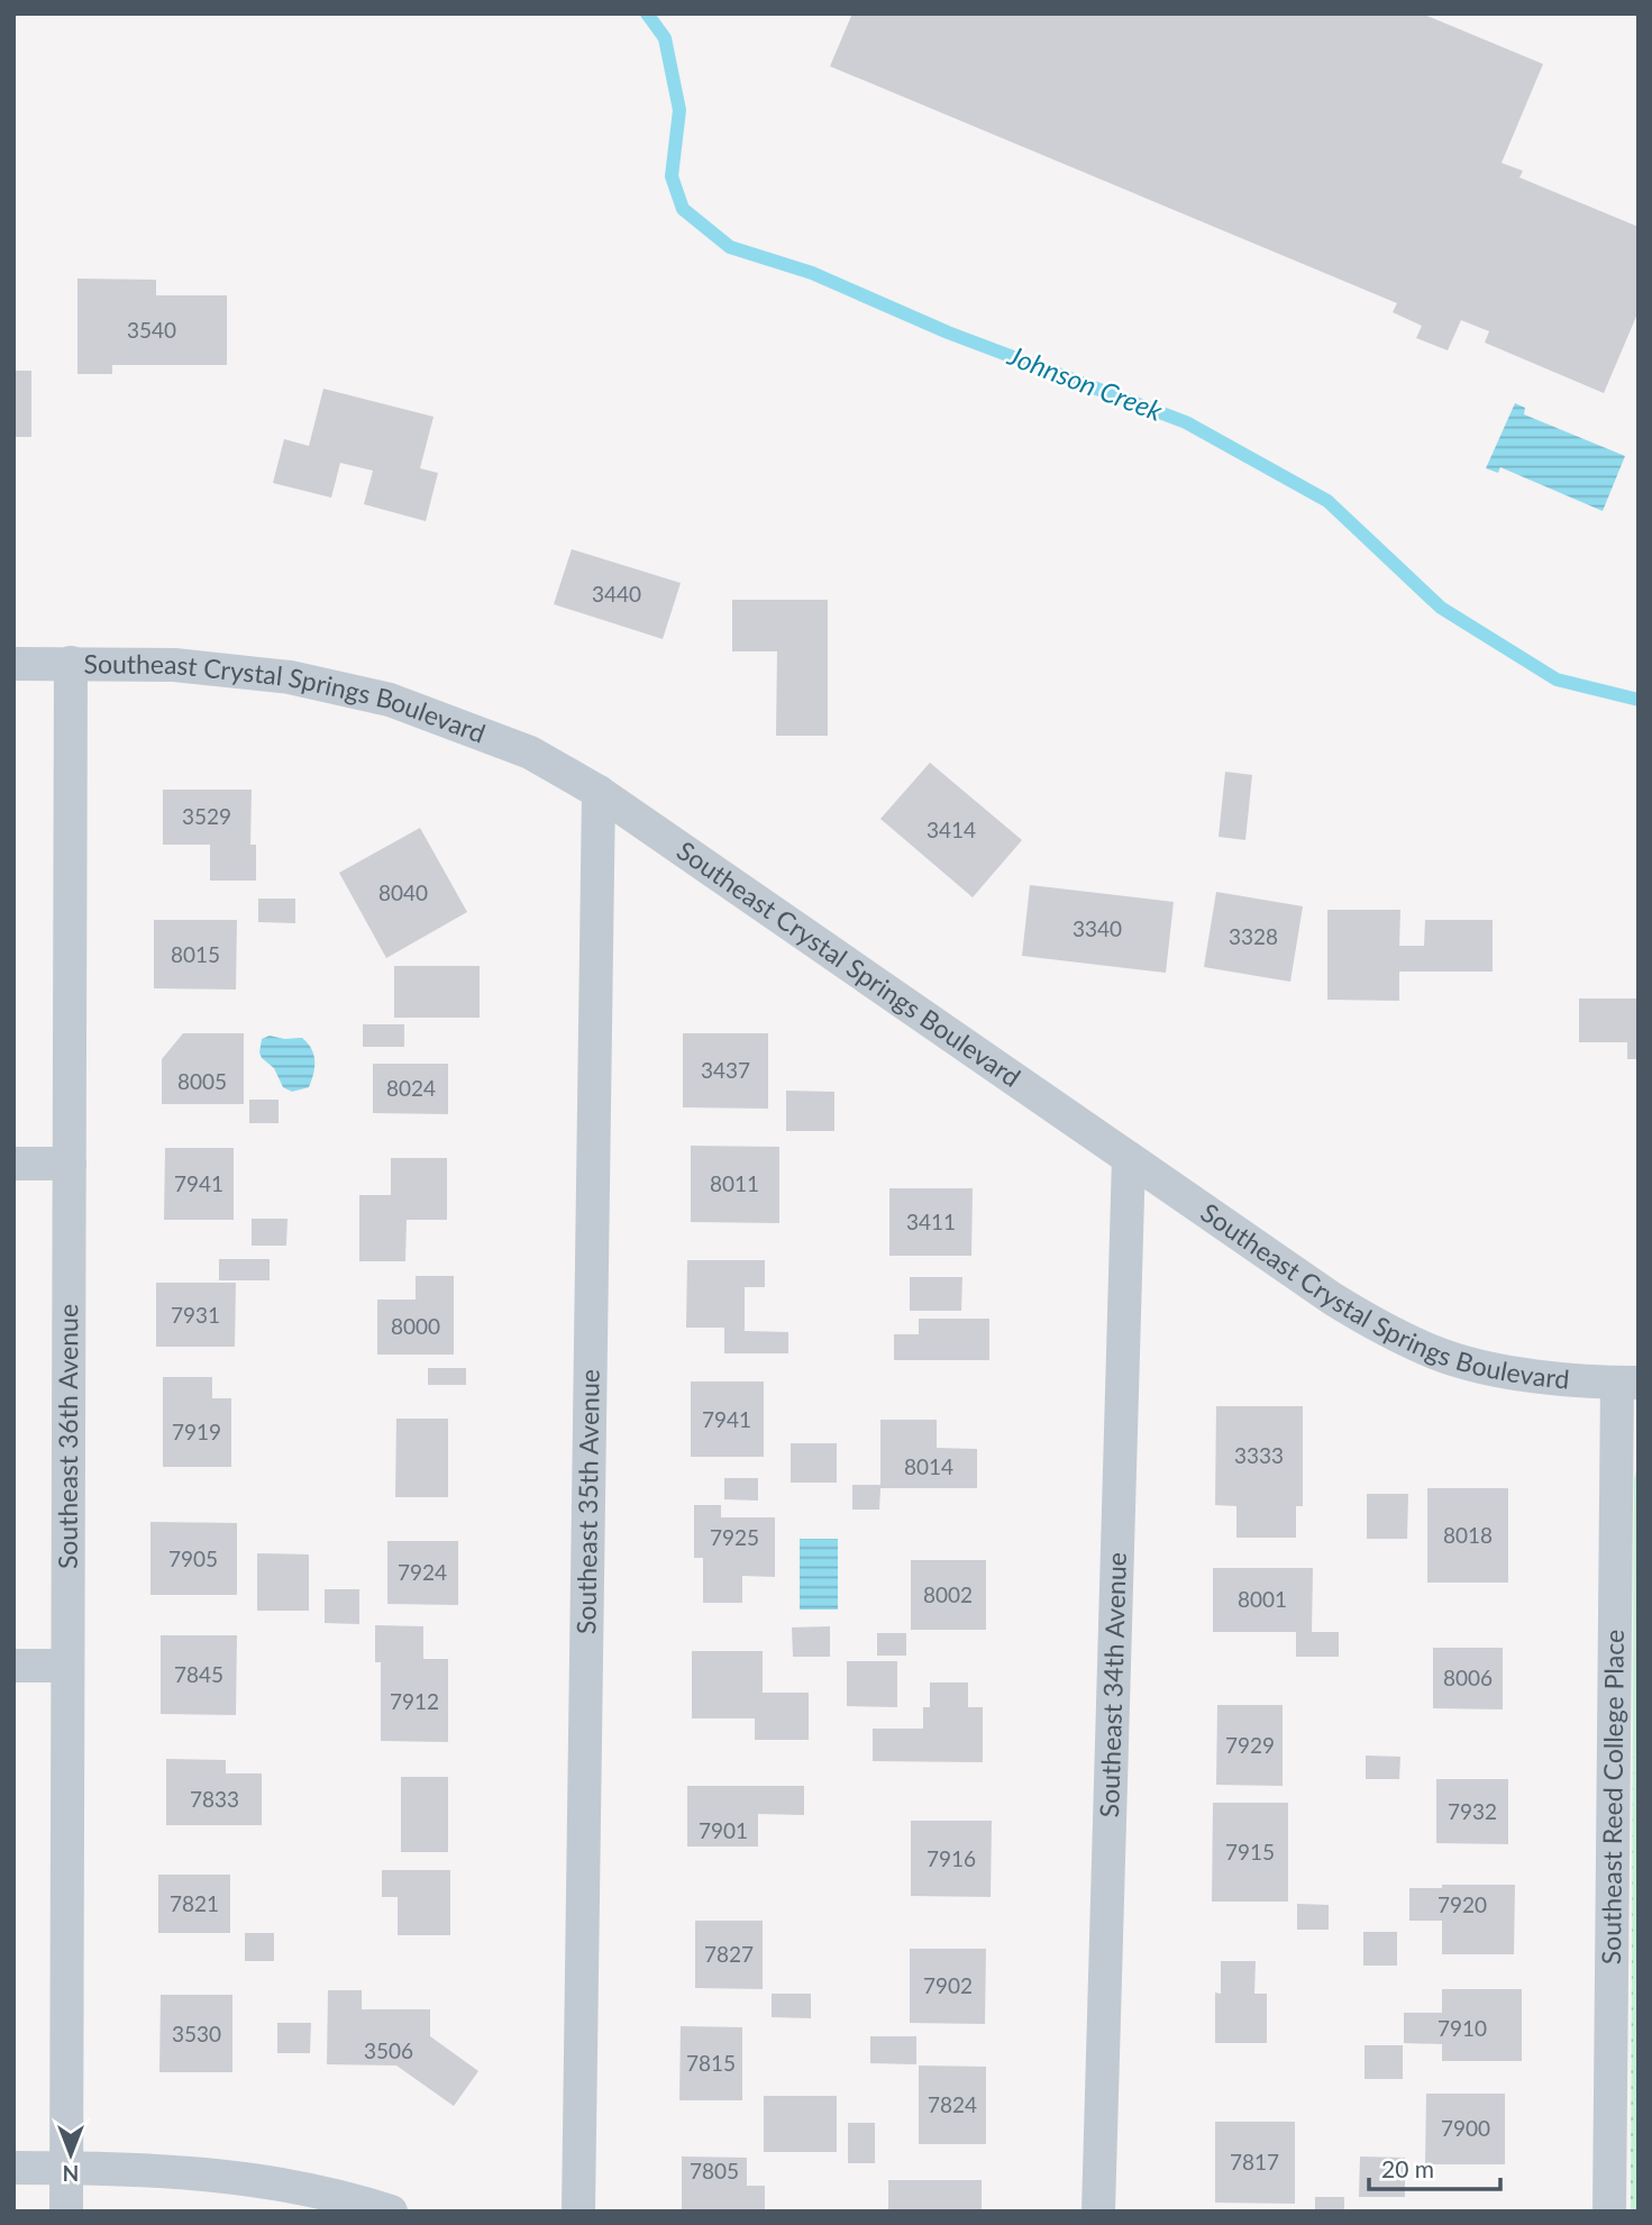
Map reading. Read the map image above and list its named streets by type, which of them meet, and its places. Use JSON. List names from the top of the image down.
{
  "streets": {
    "street": [
      "Southeast Crystal Springs Boulevard",
      "Southeast 36th Avenue",
      "Southeast 35th Avenue",
      "Southeast 34th Avenue",
      "Southeast Reed College Place"
    ]
  },
  "crossings": [
    ["Southeast Crystal Springs Boulevard", "Southeast 36th Avenue"],
    ["Southeast Crystal Springs Boulevard", "Southeast 35th Avenue"],
    ["Southeast Crystal Springs Boulevard", "Southeast 34th Avenue"],
    ["Southeast Crystal Springs Boulevard", "Southeast Reed College Place"]
  ],
  "water": ["Johnson Creek"],
  "house_numbers": [
    "3540",
    "3440",
    "3529",
    "3414",
    "8040",
    "3340",
    "3328",
    "8015",
    "3437",
    "8005",
    "8024",
    "7941",
    "8011",
    "3411",
    "7931",
    "8000",
    "7941",
    "7919",
    "3333",
    "8014",
    "8018",
    "7925",
    "7905",
    "7924",
    "8002",
    "8001",
    "7845",
    "8006",
    "7912",
    "7929",
    "7833",
    "7932",
    "7901",
    "7915",
    "7916",
    "7821",
    "7920",
    "7827",
    "7902",
    "7910",
    "3530",
    "3506",
    "7815",
    "7824",
    "7900",
    "7817",
    "7805"
  ],
  "scale_bar": "20 m",
  "north": "bottom"
}
